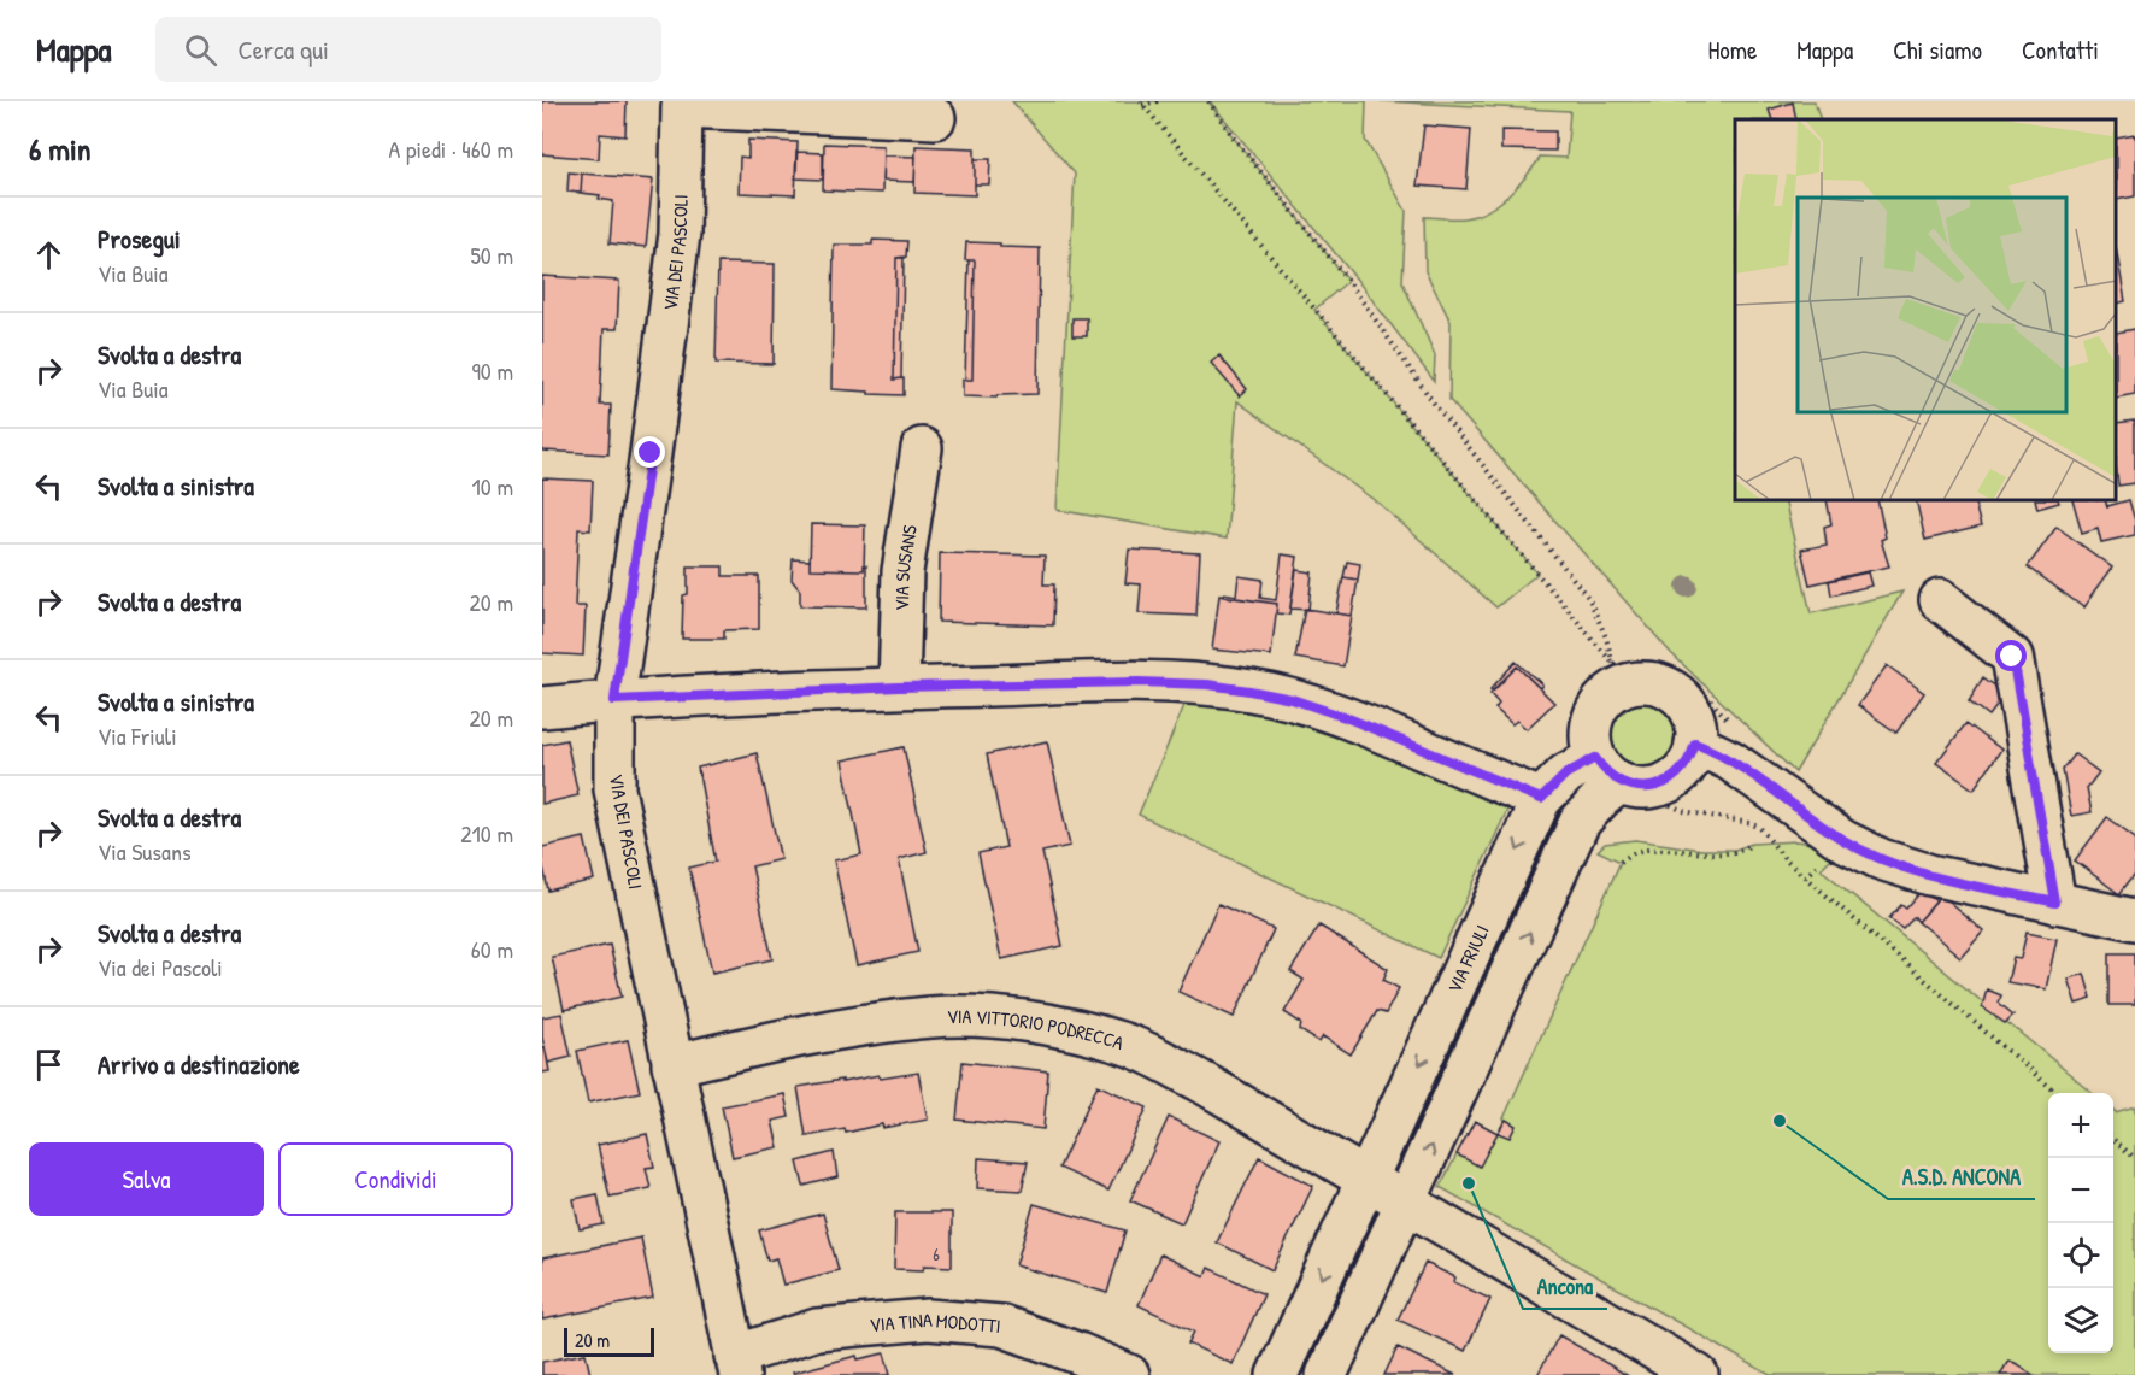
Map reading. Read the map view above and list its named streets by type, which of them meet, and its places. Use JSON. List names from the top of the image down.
{
  "streets": {
    "street": [
      "VIA DEI PASCOLI",
      "VIA SUSANS",
      "VIA FRIULI",
      "VIA VITTORIO PODRECCA",
      "VIA TINA MODOTTI"
    ]
  },
  "crossings": [
    ["VIA DEI PASCOLI", "VIA VITTORIO PODRECCA"],
    ["VIA DEI PASCOLI", "VIA TINA MODOTTI"],
    ["VIA FRIULI", "VIA VITTORIO PODRECCA"]
  ],
  "places": ["A.S.D. ANCONA", "Ancona"],
  "house_numbers": ["6"],
  "scale_bar": "20 m",
  "page": {
    "header": "Mappa",
    "search": "Cerca qui",
    "nav": [
      "Home",
      "Mappa",
      "Chi siamo",
      "Contatti"
    ],
    "heading": ["6 min", "A piedi · 460 m"],
    "list": [
      ["Prosegui", "Via Buia", "50 m"],
      ["Svolta a destra", "Via Buia", "90 m"],
      ["Svolta a sinistra", "10 m"],
      ["Svolta a destra", "20 m"],
      ["Svolta a sinistra", "Via Friuli", "20 m"],
      ["Svolta a destra", "Via Susans", "210 m"],
      ["Svolta a destra", "Via dei Pascoli", "60 m"],
      "Arrivo a destinazione"
    ],
    "map_buttons": ["+", "−"],
    "buttons": ["Salva", "Condividi"],
    "scale": "20 m"
  }
}
